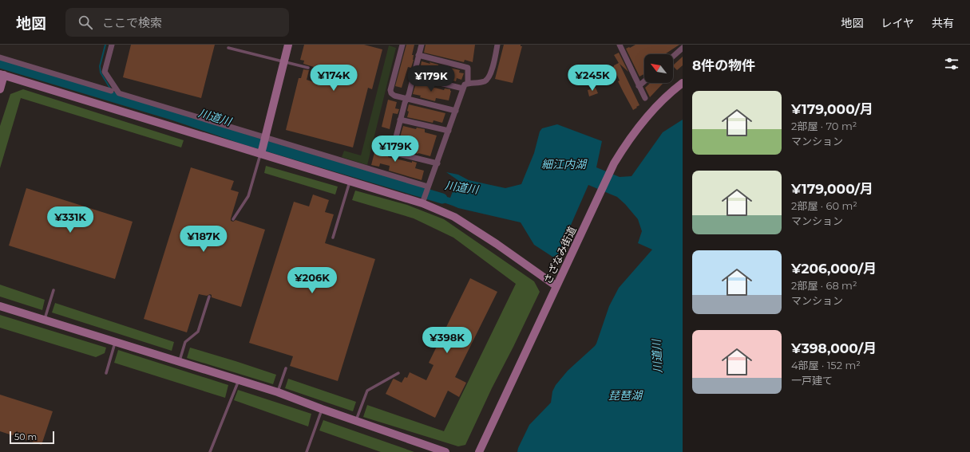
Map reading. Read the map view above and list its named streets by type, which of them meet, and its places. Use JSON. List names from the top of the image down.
{
  "streets": {
    "street": ["さざなみ街道"]
  },
  "water": ["川道川", "細江内湖", "琵琶湖"],
  "scale_bar": "50 m",
  "north": "top left",
  "page": {
    "header": "地図",
    "search": "ここで検索",
    "nav": ["地図", "レイヤ", "共有"],
    "heading": "8件の物件",
    "price": [
      "¥174K",
      "¥245K",
      "¥179K",
      "¥179K",
      "¥331K",
      "¥187K",
      "¥206K",
      "¥398K"
    ],
    "list": [
      {
        "name": "¥179,000/月",
        "note": "2部屋 · 70 m² · マンション"
      },
      {
        "name": "¥179,000/月",
        "note": "2部屋 · 60 m² · マンション"
      },
      {
        "name": "¥206,000/月",
        "note": "2部屋 · 68 m² · マンション"
      },
      {
        "name": "¥398,000/月",
        "note": "4部屋 · 152 m² · 一戸建て"
      }
    ],
    "scale": "50 m"
  }
}
